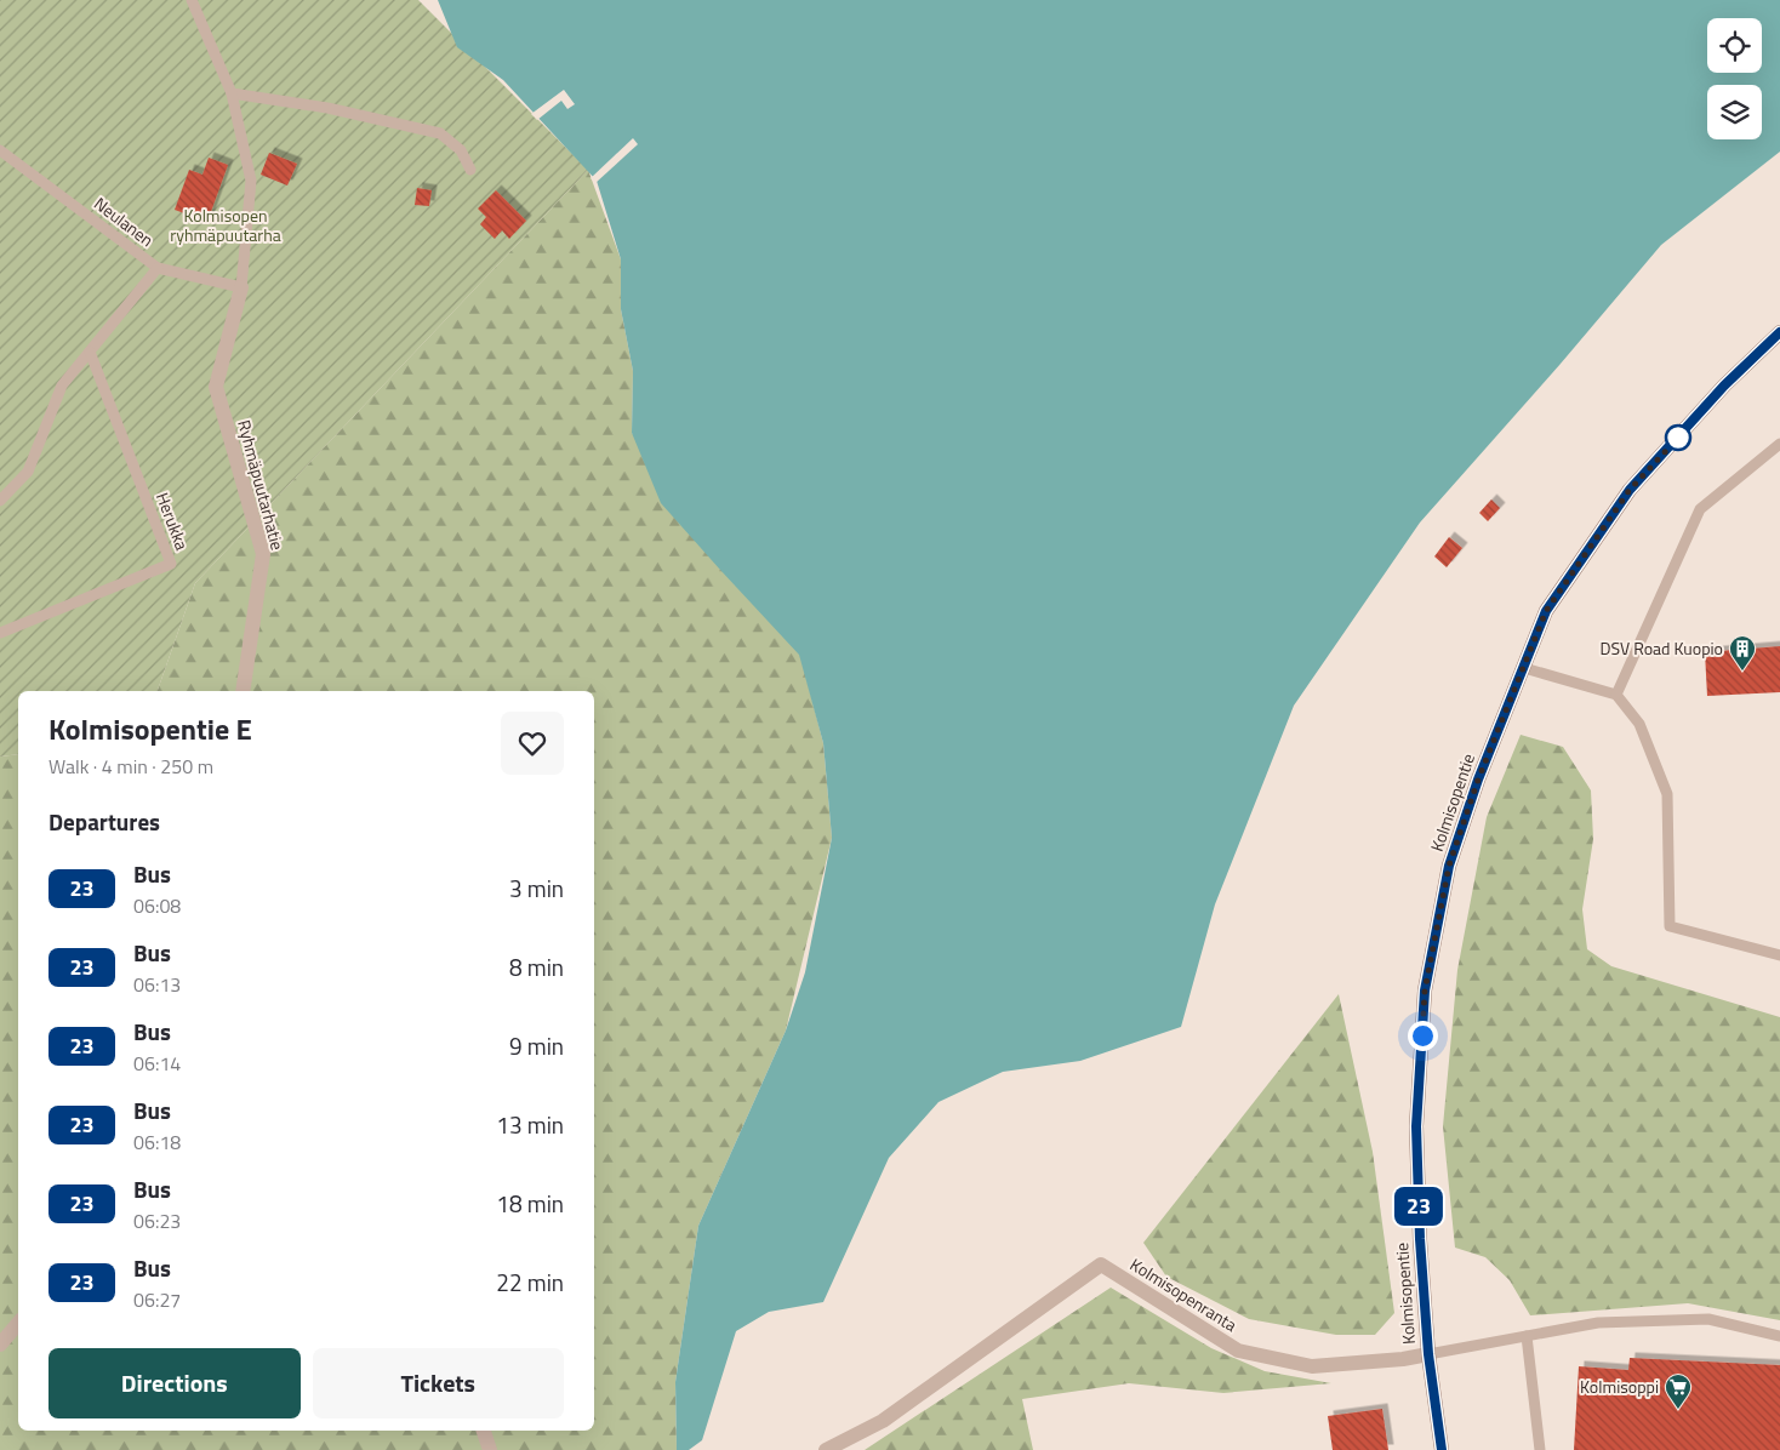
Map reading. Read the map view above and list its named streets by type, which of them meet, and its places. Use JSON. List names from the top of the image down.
{
  "streets": {
    "main road": ["Kolmisopentie"],
    "street": ["Ryhmäpuutarhatie", "Kolmisopenranta"],
    "lane": ["Neulanen", "Herukka"]
  },
  "crossings": [
    ["Neulanen", "Ryhmäpuutarhatie"],
    ["Kolmisopentie", "Kolmisopenranta"]
  ],
  "parks": ["Kolmisopen ryhmäpuutarha"],
  "places": {
    "building": ["DSV Road Kuopio"],
    "supermarket": ["Kolmisoppi"]
  },
  "lines": ["bus line 23"],
  "page": {
    "on_map": "23",
    "heading": [
      ["Kolmisopentie E", "Walk · 4 min · 250 m"],
      "Departures"
    ],
    "list": [
      {
        "mark": "23",
        "name": "Bus",
        "note": "06:08",
        "value": "3 min"
      },
      {
        "mark": "23",
        "name": "Bus",
        "note": "06:13",
        "value": "8 min"
      },
      {
        "mark": "23",
        "name": "Bus",
        "note": "06:14",
        "value": "9 min"
      },
      {
        "mark": "23",
        "name": "Bus",
        "note": "06:18",
        "value": "13 min"
      },
      {
        "mark": "23",
        "name": "Bus",
        "note": "06:23",
        "value": "18 min"
      },
      {
        "mark": "23",
        "name": "Bus",
        "note": "06:27",
        "value": "22 min"
      }
    ],
    "buttons": ["Directions", "Tickets"]
  }
}
